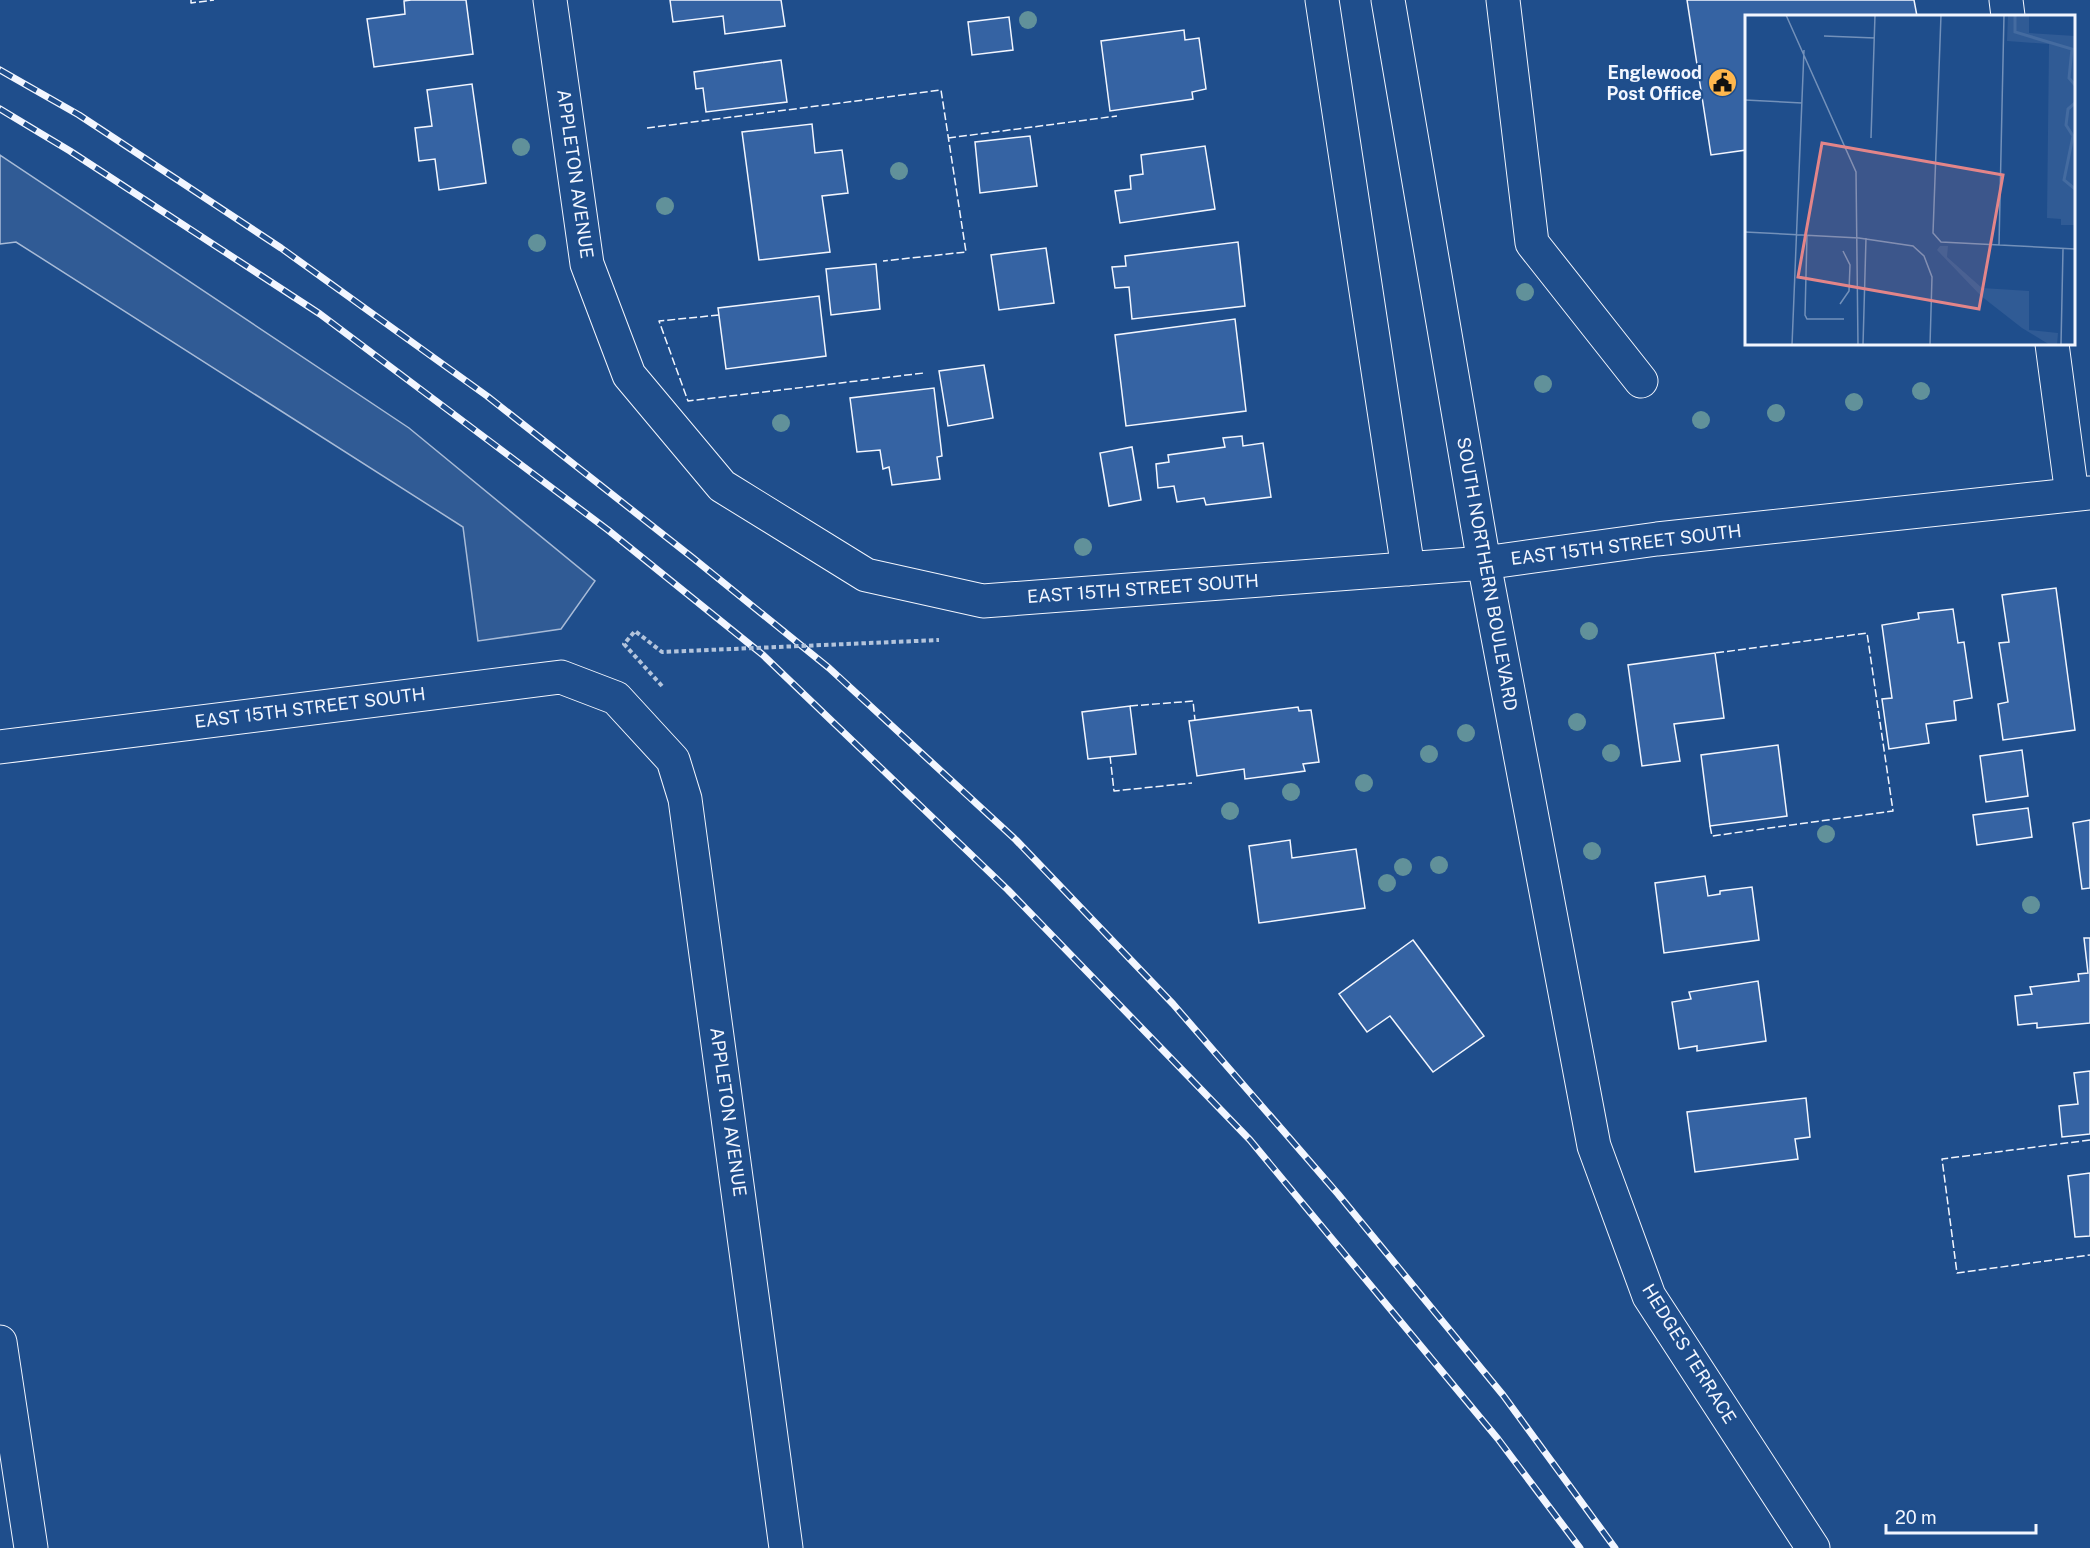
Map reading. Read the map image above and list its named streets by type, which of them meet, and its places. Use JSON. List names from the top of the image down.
{
  "streets": {
    "street": [
      "APPLETON AVENUE",
      "EAST 15TH STREET SOUTH",
      "SOUTH NORTHERN BOULEVARD",
      "HEDGES TERRACE"
    ]
  },
  "crossings": [
    ["APPLETON AVENUE", "EAST 15TH STREET SOUTH"],
    ["EAST 15TH STREET SOUTH", "SOUTH NORTHERN BOULEVARD"],
    ["SOUTH NORTHERN BOULEVARD", "HEDGES TERRACE"]
  ],
  "places": {
    "public building": ["Englewood Post Office"]
  },
  "scale_bar": "20 m"
}
